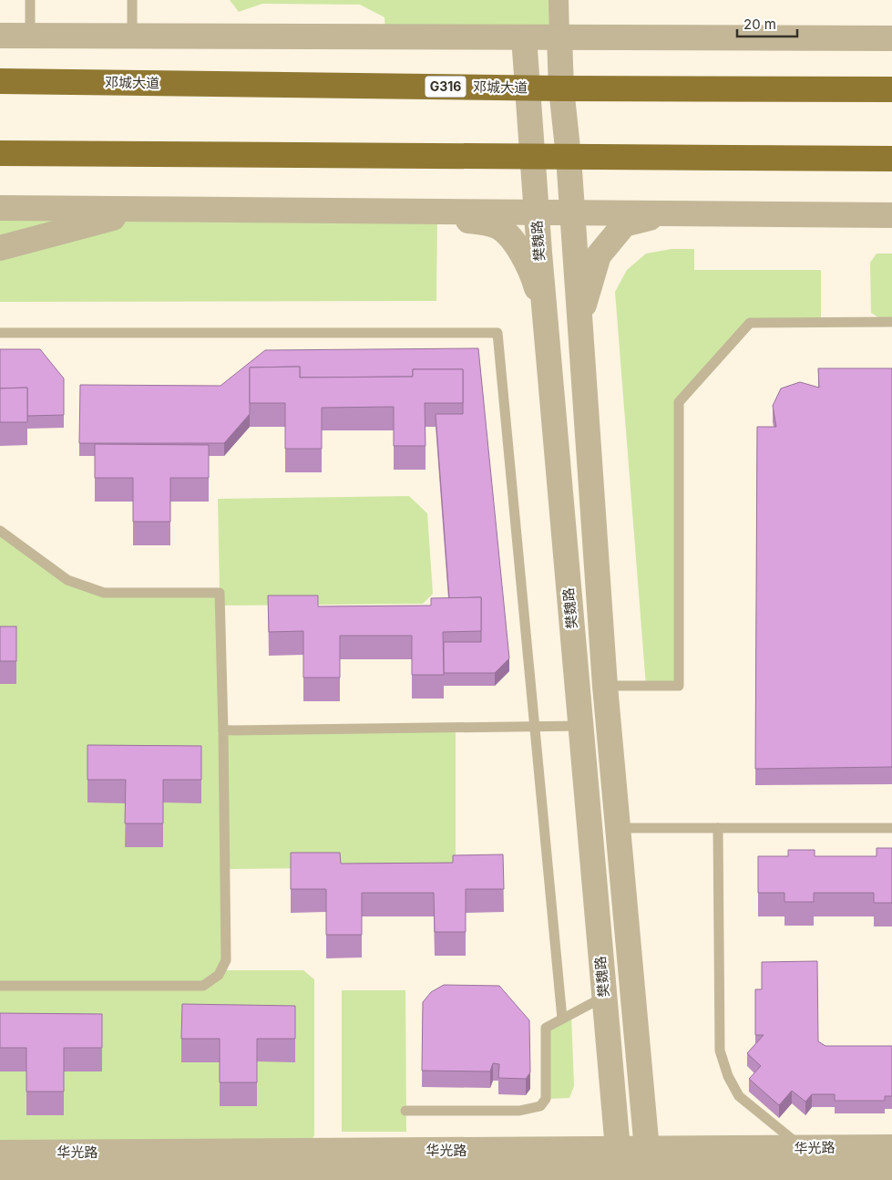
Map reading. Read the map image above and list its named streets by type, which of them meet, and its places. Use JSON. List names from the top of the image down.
{
  "streets": {
    "highway": ["邓城大道", "G316"],
    "street": ["樊魏路", "华光路"]
  },
  "crossings": [
    ["邓城大道", "樊魏路"],
    ["樊魏路", "华光路"]
  ],
  "scale_bar": "20 m"
}
